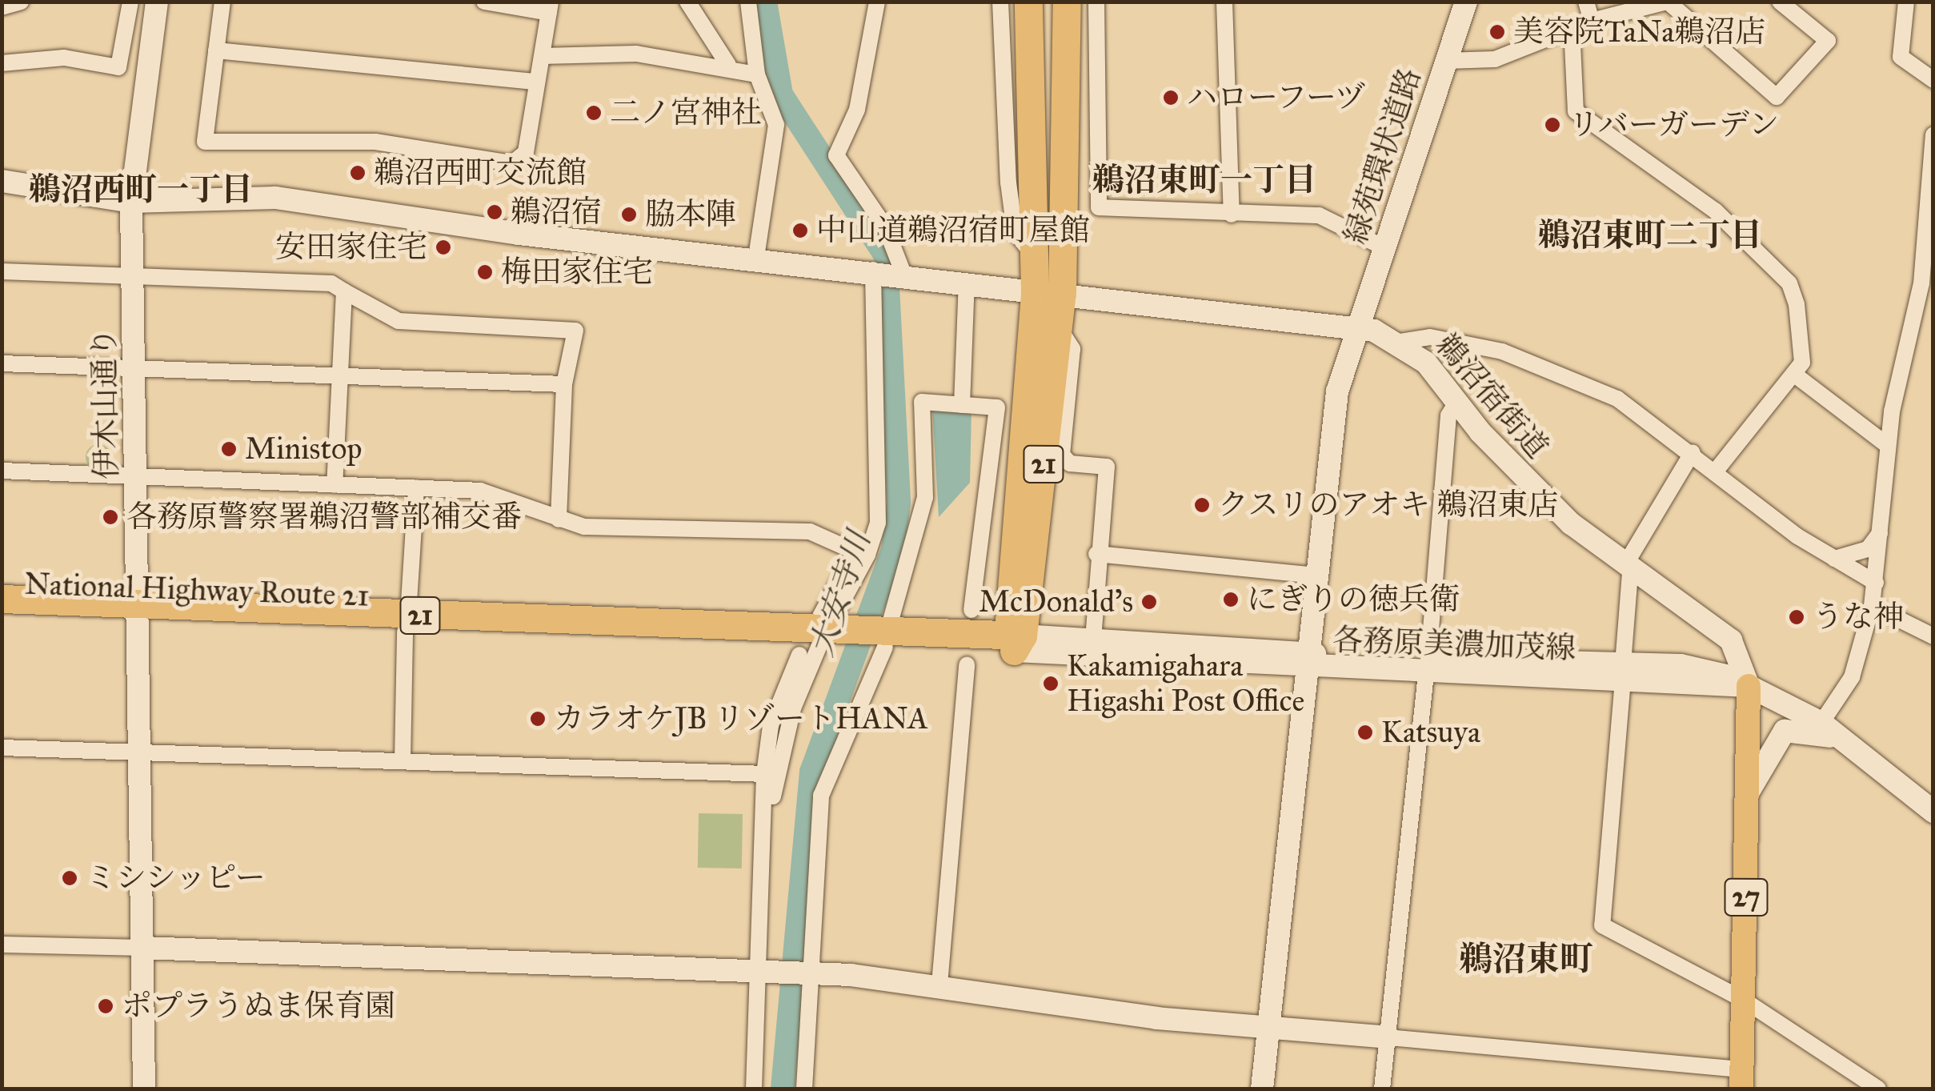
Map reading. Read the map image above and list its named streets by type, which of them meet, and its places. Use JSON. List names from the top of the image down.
{
  "streets": {
    "highway": ["21", "National Highway Route 21"],
    "main road": ["27"],
    "street": [
      "緑苑環状道路",
      "鵜沼宿街道",
      "伊木山通り",
      "各務原美濃加茂線"
    ]
  },
  "crossings": [
    ["緑苑環状道路", "鵜沼宿街道"],
    ["緑苑環状道路", "各務原美濃加茂線"],
    ["鵜沼宿街道", "伊木山通り"],
    ["鵜沼宿街道", "21"],
    ["鵜沼宿街道", "各務原美濃加茂線"],
    ["鵜沼宿街道", "27"],
    ["伊木山通り", "National Highway Route 21"],
    ["21", "National Highway Route 21"],
    ["21", "各務原美濃加茂線"],
    ["National Highway Route 21", "各務原美濃加茂線"],
    ["各務原美濃加茂線", "27"]
  ],
  "districts": [
    "鵜沼東町一丁目",
    "鵜沼西町一丁目",
    "鵜沼東町二丁目",
    "鵜沼東町"
  ],
  "water": ["大安寺川"],
  "places": [
    "美容院TaNa鵜沼店",
    "ハローフーヅ",
    "二ノ宮神社",
    "リバーガーデン",
    "鵜沼西町交流館",
    "鵜沼宿",
    "脇本陣",
    "中山道鵜沼宿町屋館",
    "安田家住宅",
    "梅田家住宅",
    "Ministop",
    "クスリのアオキ 鵜沼東店",
    "各務原警察署鵜沼警部補交番",
    "にぎりの徳兵衛",
    "McDonald's",
    "うな神",
    "Kakamigahara Higashi Post Office",
    "カラオケJB リゾートHANA",
    "Katsuya",
    "ミシシッピー",
    "ポプラうぬま保育園"
  ]
}
